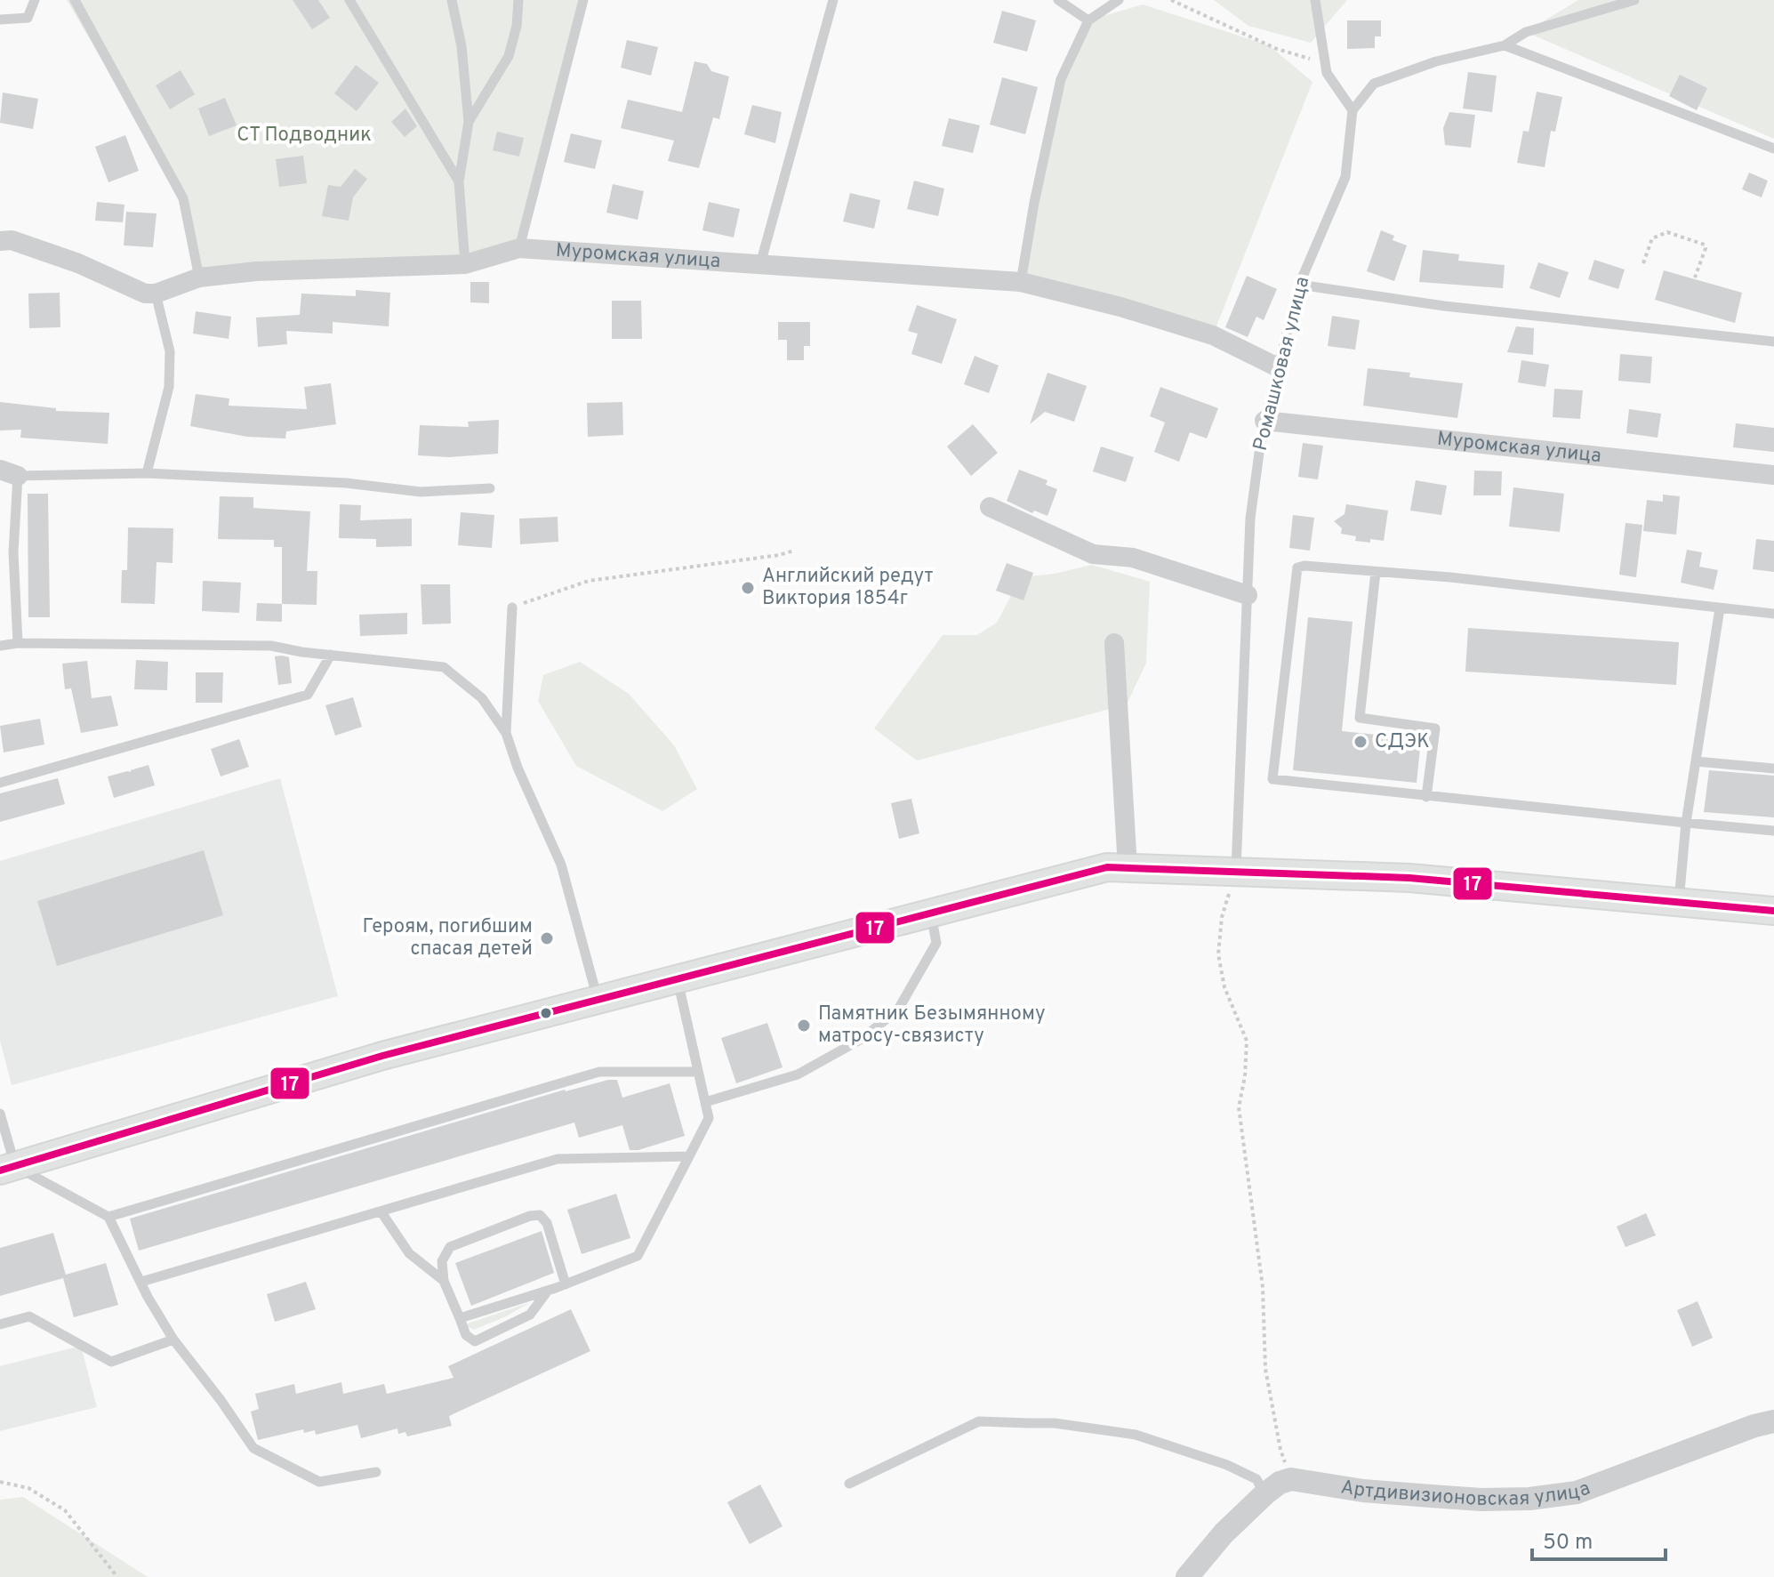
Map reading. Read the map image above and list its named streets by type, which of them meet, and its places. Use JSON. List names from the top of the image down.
{
  "streets": {
    "street": ["Муромская улица", "Артдивизионовская улица"],
    "lane": ["Ромашковая улица"]
  },
  "crossings": [
    ["Муромская улица", "Ромашковая улица"]
  ],
  "parks": ["СТ Подводник"],
  "places": [
    "Английский редут Виктория 1854г",
    "СДЭК",
    "Героям, погибшим спасая детей",
    "Памятник Безымянному матросу-связисту"
  ],
  "lines": ["transit line 17"],
  "scale_bar": "50 m"
}
